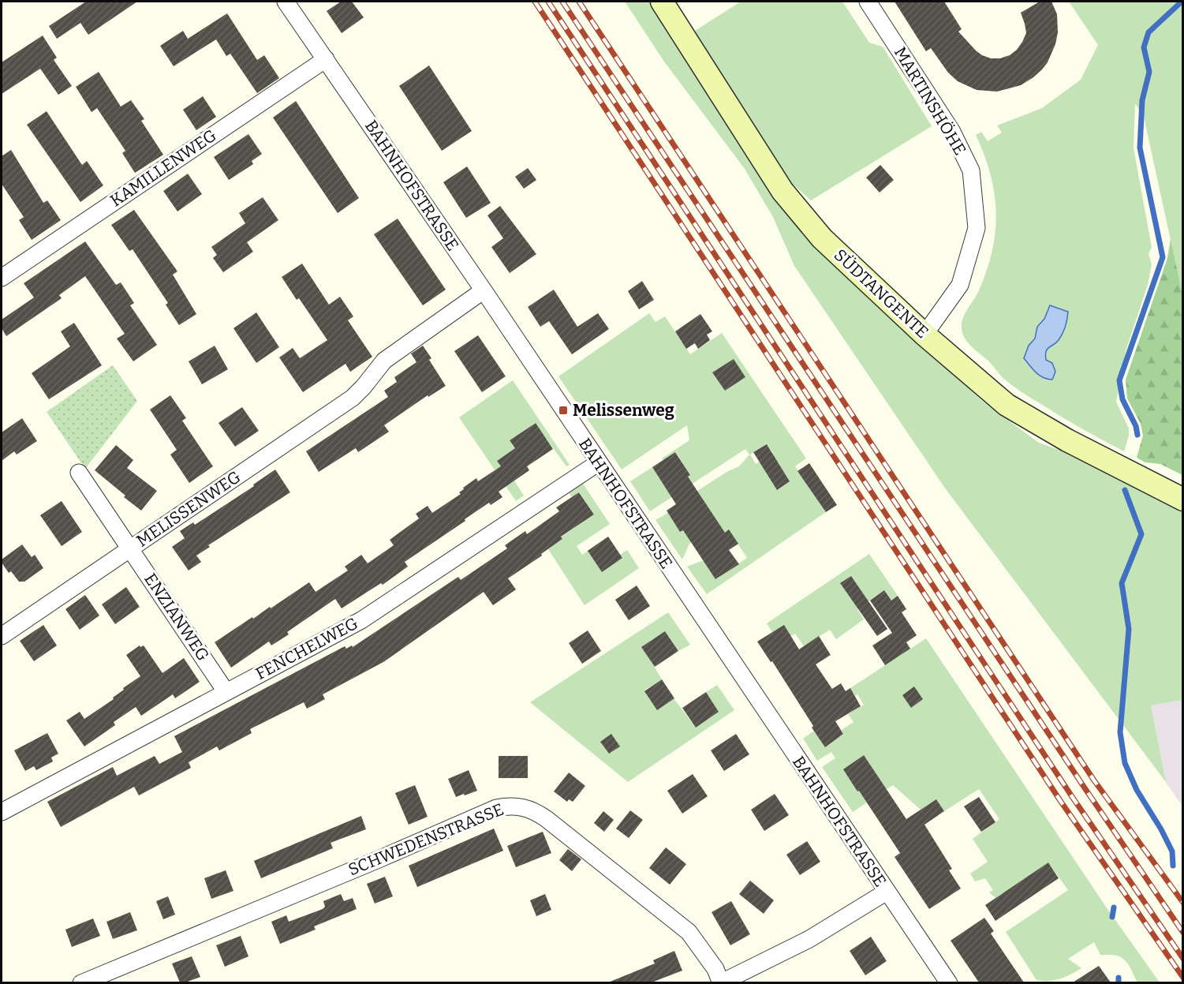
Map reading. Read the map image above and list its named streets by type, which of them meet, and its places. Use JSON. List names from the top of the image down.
{
  "streets": {
    "street": [
      "MARTINSHÖHE",
      "KAMILLENWEG",
      "BAHNHOFSTRASSE",
      "SÜDTANGENTE",
      "MELISSENWEG",
      "ENZIANWEG",
      "FENCHELWEG",
      "SCHWEDENSTRASSE"
    ]
  },
  "crossings": [
    ["MARTINSHÖHE", "SÜDTANGENTE"],
    ["KAMILLENWEG", "BAHNHOFSTRASSE"],
    ["BAHNHOFSTRASSE", "MELISSENWEG"],
    ["BAHNHOFSTRASSE", "FENCHELWEG"],
    ["MELISSENWEG", "ENZIANWEG"],
    ["ENZIANWEG", "FENCHELWEG"]
  ],
  "places": {
    "transit": ["Melissenweg"]
  }
}
